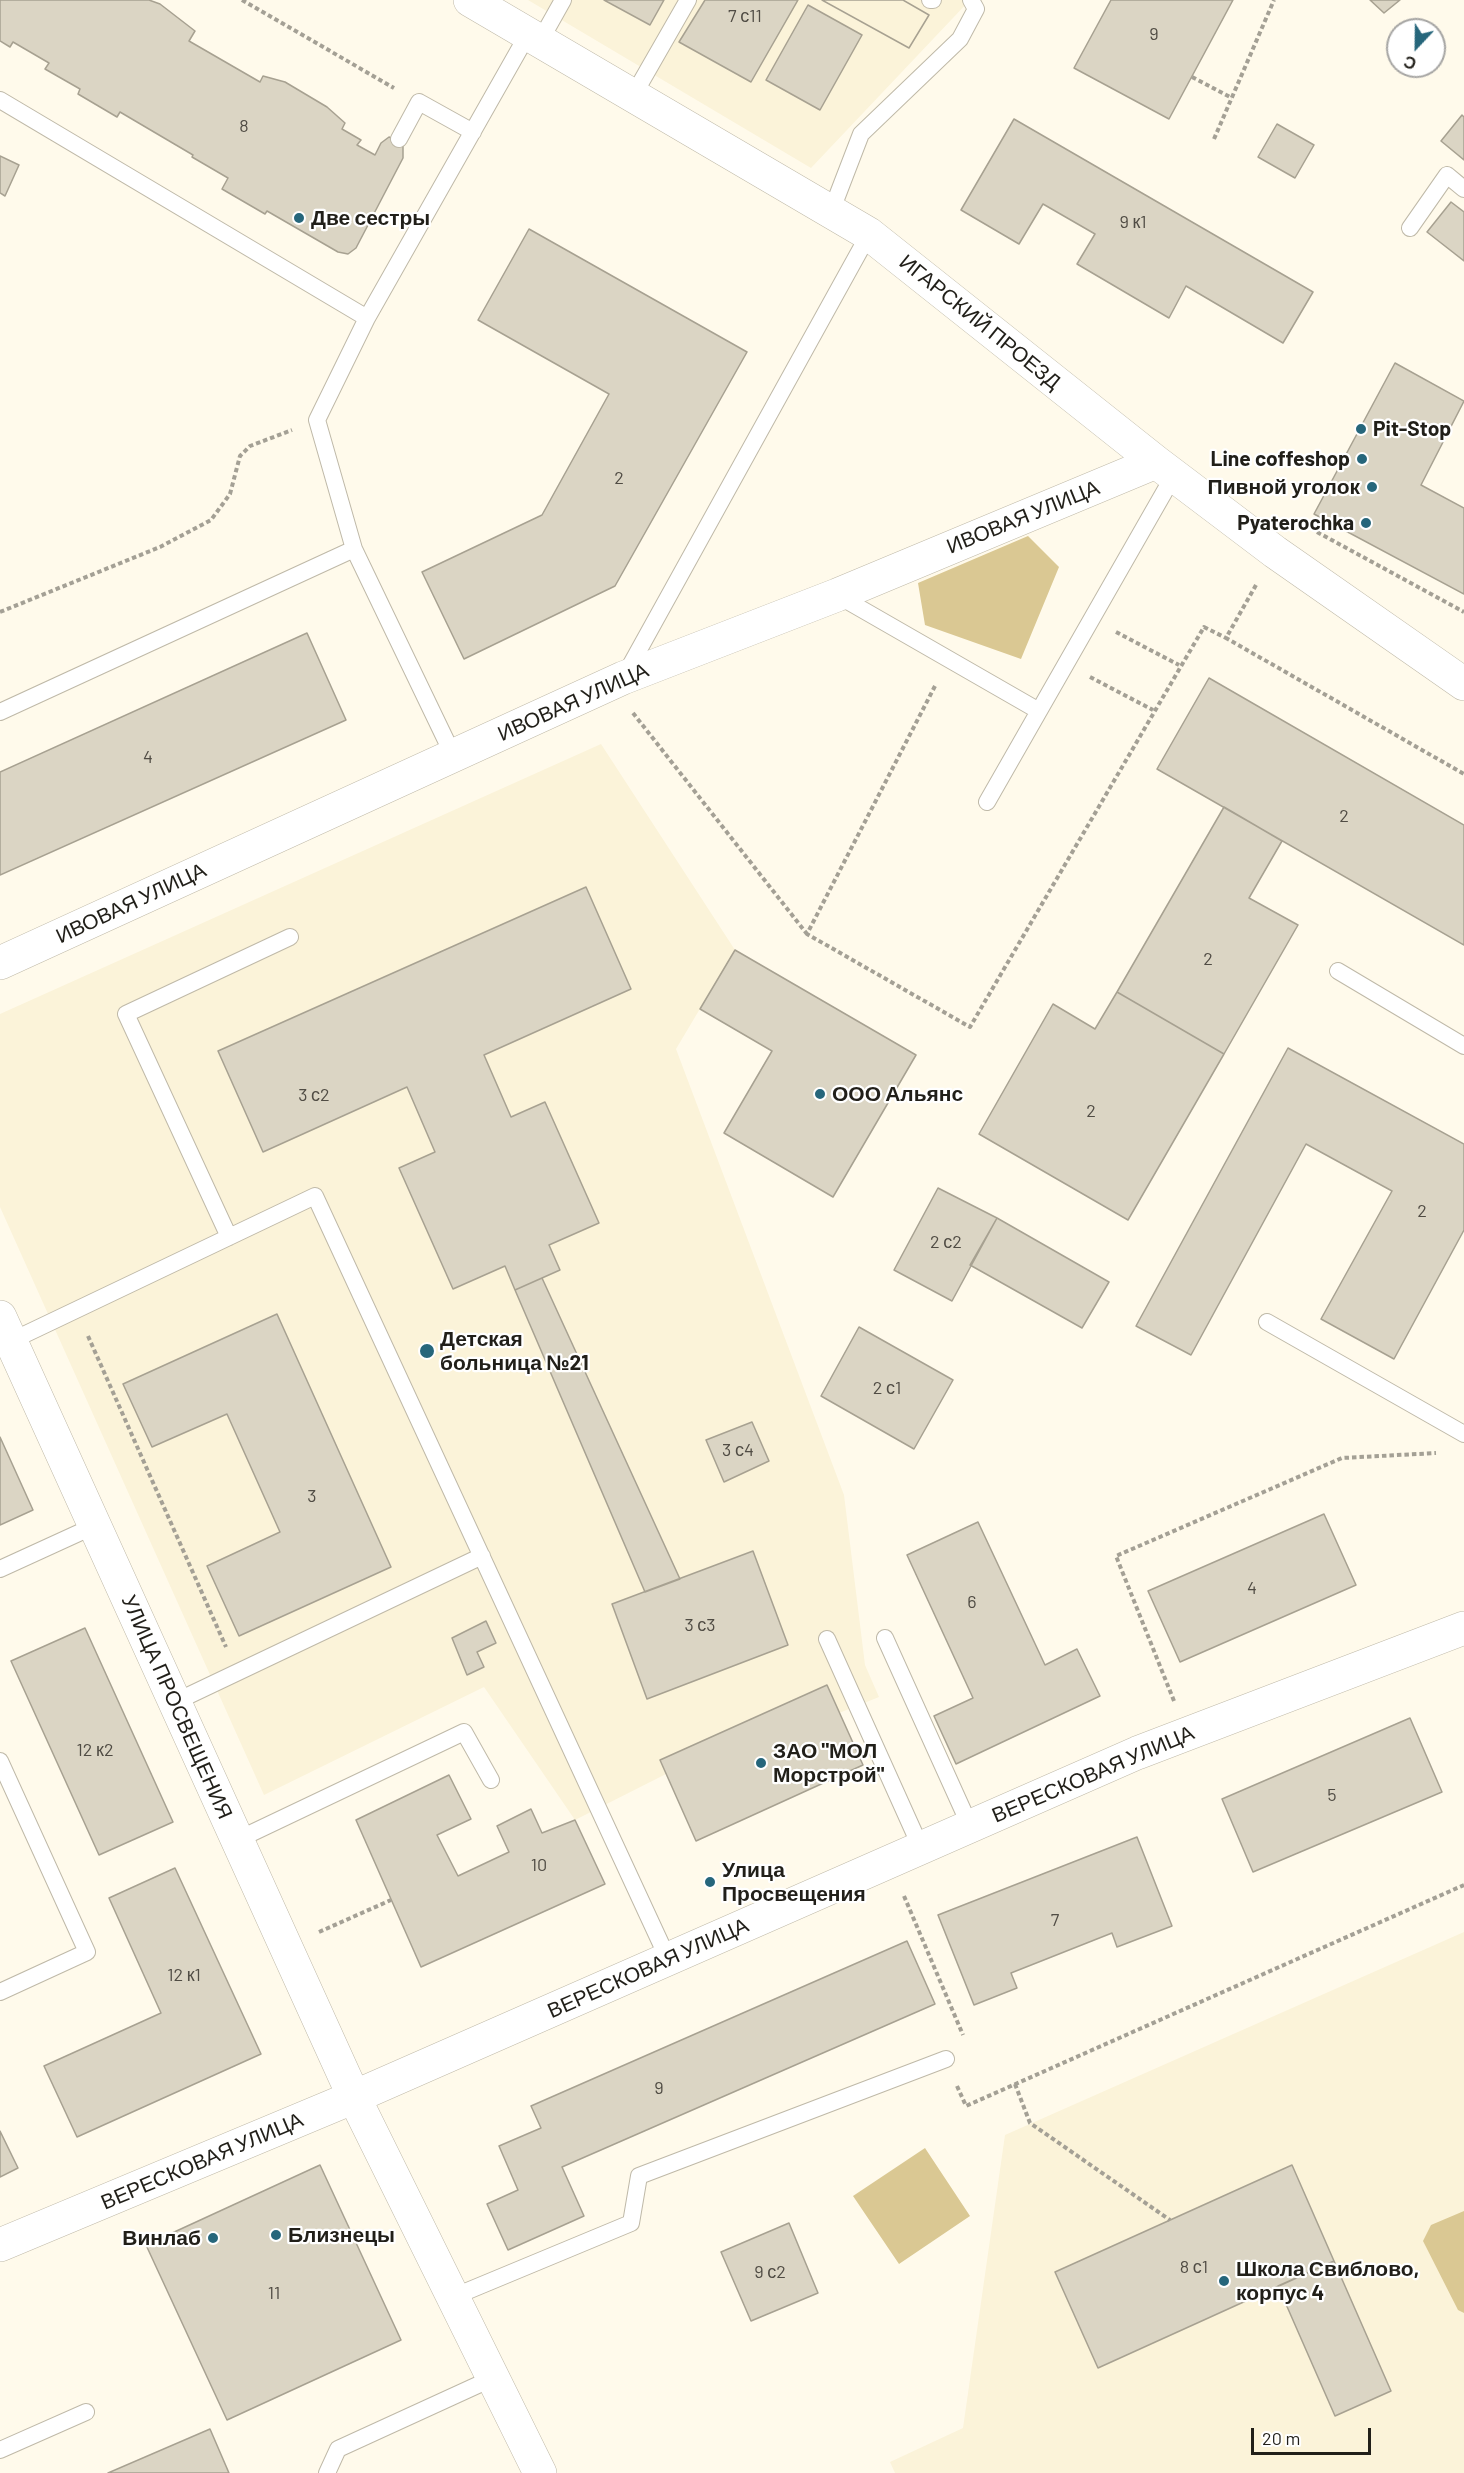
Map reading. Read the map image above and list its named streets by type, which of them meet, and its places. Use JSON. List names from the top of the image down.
{
  "streets": {
    "street": [
      "ИГАРСКИЙ ПРОЕЗД",
      "ИВОВАЯ УЛИЦА",
      "УЛИЦА ПРОСВЕЩЕНИЯ",
      "ВЕРЕСКОВАЯ УЛИЦА"
    ]
  },
  "crossings": [
    ["ИГАРСКИЙ ПРОЕЗД", "ИВОВАЯ УЛИЦА"],
    ["УЛИЦА ПРОСВЕЩЕНИЯ", "ВЕРЕСКОВАЯ УЛИЦА"]
  ],
  "places": [
    "Две сестры",
    "Pit-Stop",
    "Line coffeshop",
    "Пивной уголок",
    "Pyaterochka",
    "ООО Альянс",
    "Детская больница №21",
    "ЗАО \"МОЛ Морстрой\"",
    "Улица Просвещения",
    "Близнецы",
    "Винлаб",
    "Школа Свиблово, корпус 4"
  ],
  "house_numbers": [
    "7 с11",
    "9",
    "8",
    "9 к1",
    "2",
    "4",
    "2",
    "2",
    "3 с2",
    "2",
    "2",
    "2 с2",
    "2 с1",
    "3 с4",
    "3",
    "4",
    "6",
    "3 с3",
    "12 к2",
    "5",
    "10",
    "7",
    "12 к1",
    "9",
    "8 с1",
    "9 с2",
    "11"
  ],
  "scale_bar": "20 m",
  "north": "bottom"
}
